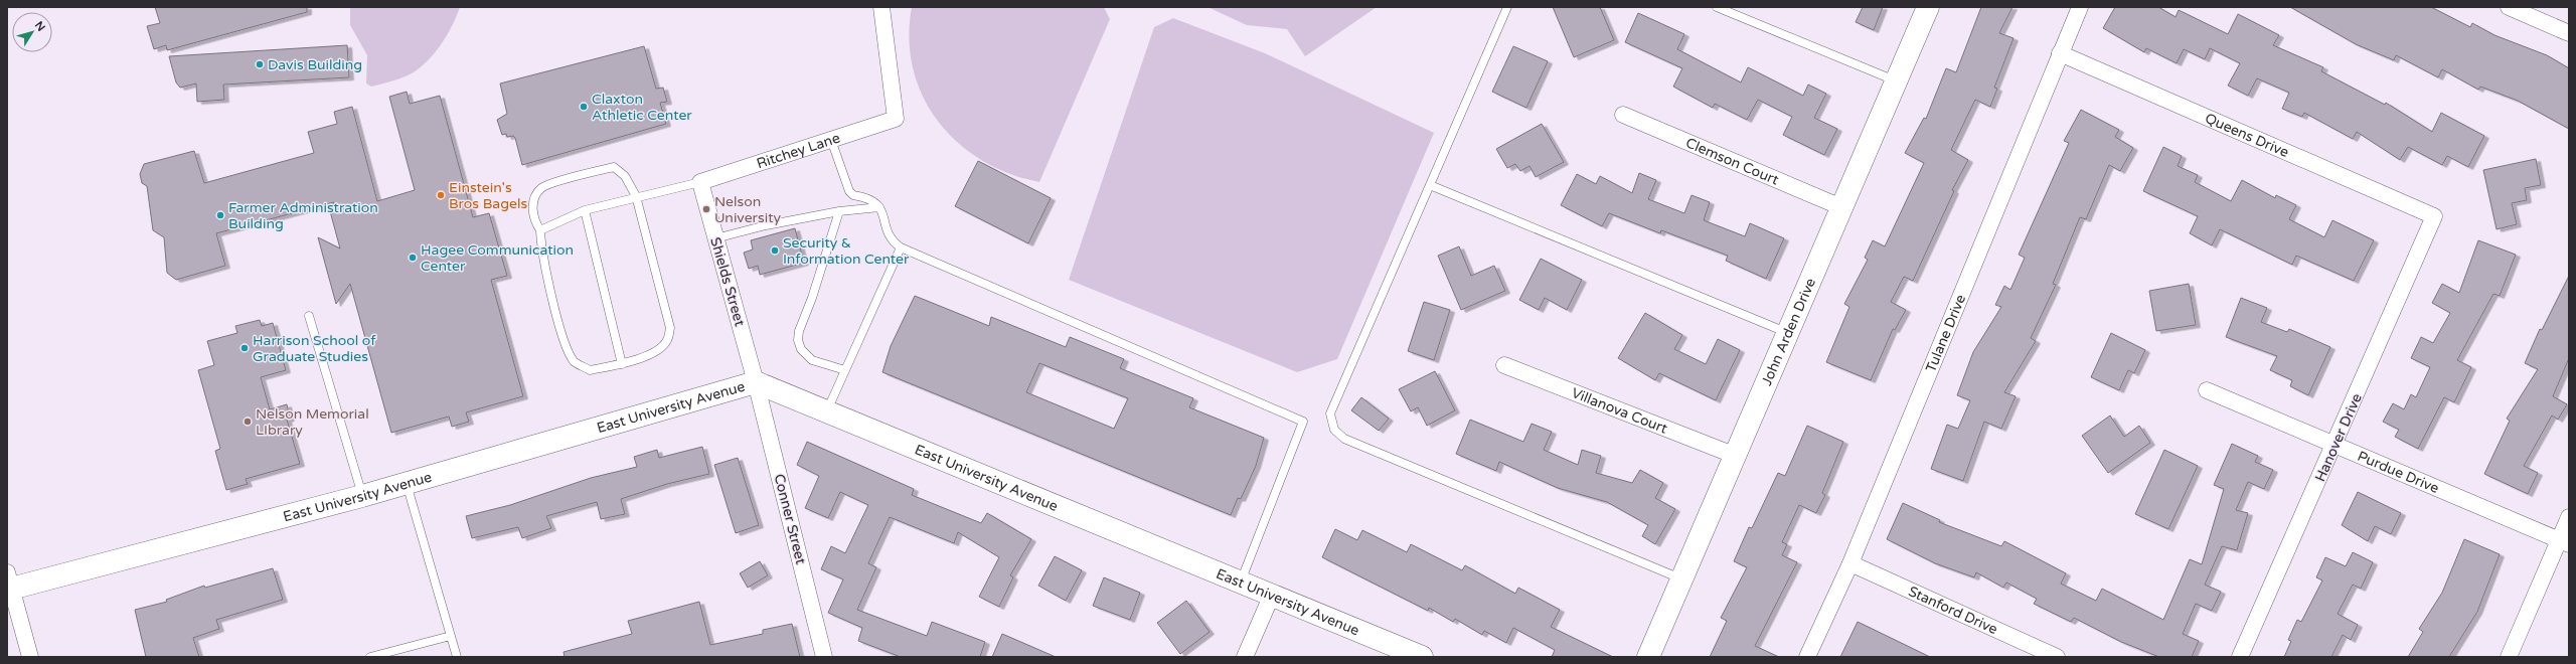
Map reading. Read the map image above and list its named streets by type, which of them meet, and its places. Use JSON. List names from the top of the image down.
{
  "streets": {
    "street": [
      "Queens Drive",
      "Ritchey Lane",
      "Clemson Court",
      "Shields Street",
      "John Arden Drive",
      "Tulane Drive",
      "East University Avenue",
      "Villanova Court",
      "Hanover Drive",
      "Purdue Drive",
      "Conner Street",
      "Stanford Drive"
    ]
  },
  "crossings": [
    ["Queens Drive", "Tulane Drive"],
    ["Queens Drive", "Hanover Drive"],
    ["Ritchey Lane", "Shields Street"],
    ["Clemson Court", "John Arden Drive"],
    ["Shields Street", "East University Avenue"],
    ["Shields Street", "Conner Street"],
    ["John Arden Drive", "Villanova Court"],
    ["Tulane Drive", "Stanford Drive"],
    ["East University Avenue", "Conner Street"],
    ["Hanover Drive", "Purdue Drive"]
  ],
  "places": [
    "Davis Building",
    "Claxton Athletic Center",
    "Einstein's Bros Bagels",
    "Nelson University",
    "Farmer Administration Building",
    "Security & Information Center",
    "Hagee Communication Center",
    "Harrison School of Graduate Studies",
    "Nelson Memorial LIbrary"
  ],
  "north": "top right"
}
